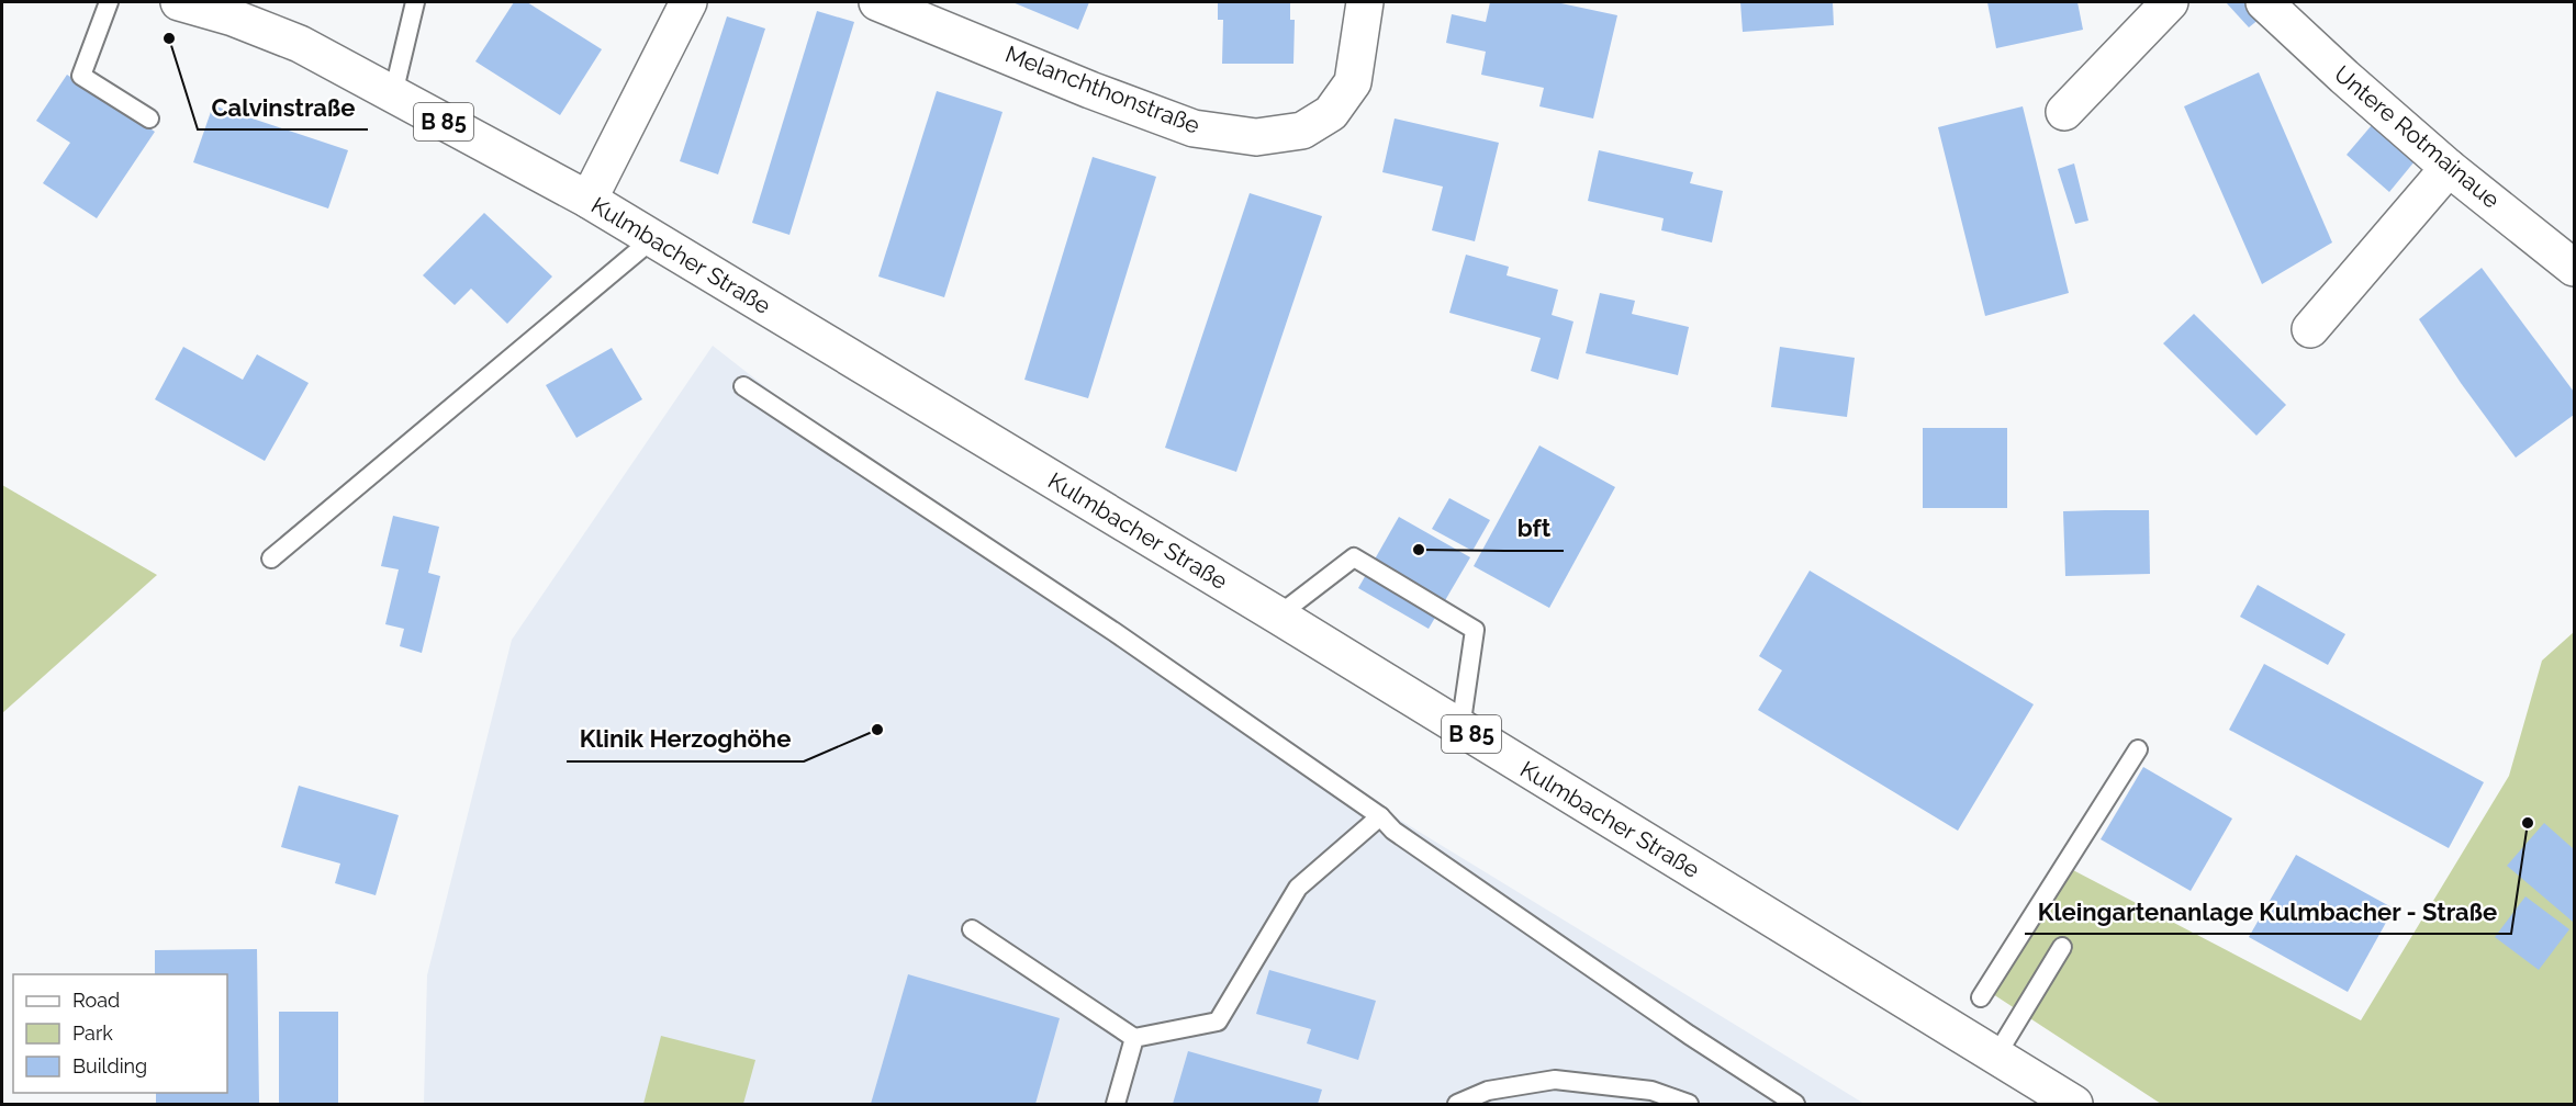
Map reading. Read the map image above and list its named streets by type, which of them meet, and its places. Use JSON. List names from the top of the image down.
{
  "streets": {
    "main road": [
      "Melanchthonstraße",
      "B 85",
      "Untere Rotmainaue",
      "Kulmbacher Straße"
    ]
  },
  "places": [
    "Calvinstraße",
    "bft",
    "Klinik Herzoghöhe",
    "Kleingartenanlage Kulmbacher - Straße"
  ],
  "legend": ["Road", "Park", "Building"]
}
